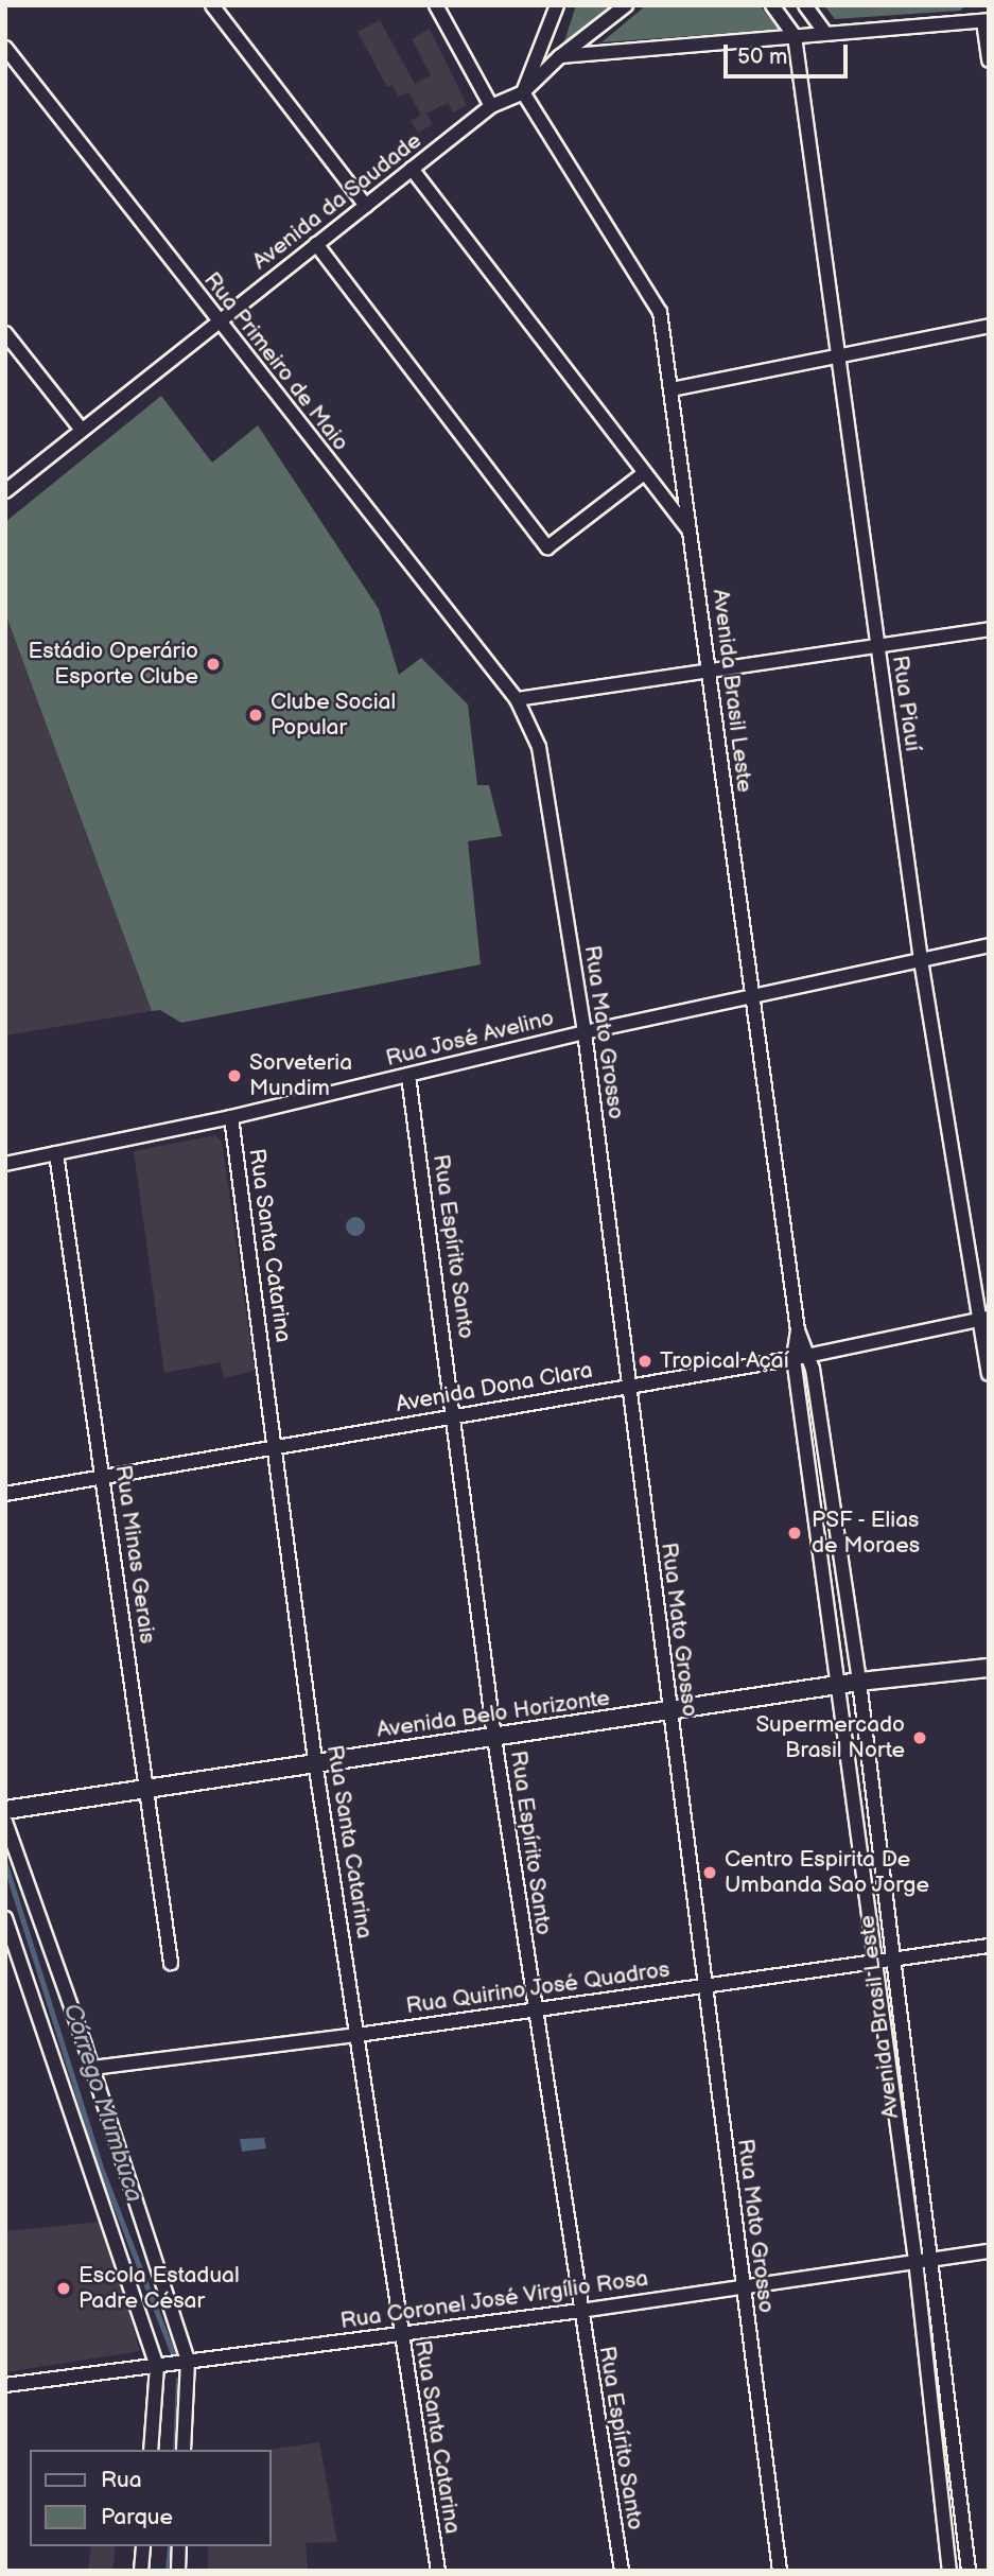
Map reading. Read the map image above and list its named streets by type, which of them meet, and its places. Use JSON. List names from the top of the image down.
{
  "streets": {
    "street": [
      "Avenida da Saudade",
      "Rua Primeiro de Maio",
      "Avenida Brasil Leste",
      "Rua Piauí",
      "Rua Mato Grosso",
      "Rua José Avelino",
      "Rua Santa Catarina",
      "Rua Espírito Santo",
      "Avenida Dona Clara",
      "Rua Minas Gerais",
      "Avenida Belo Horizonte",
      "Rua Quirino José Quadros",
      "Rua Coronel José Virgílio Rosa"
    ]
  },
  "crossings": [
    ["Avenida da Saudade", "Rua Primeiro de Maio"],
    ["Avenida da Saudade", "Avenida Brasil Leste"],
    ["Rua Primeiro de Maio", "Rua Mato Grosso"],
    ["Avenida Brasil Leste", "Rua José Avelino"],
    ["Avenida Brasil Leste", "Avenida Dona Clara"],
    ["Avenida Brasil Leste", "Avenida Belo Horizonte"],
    ["Avenida Brasil Leste", "Rua Quirino José Quadros"],
    ["Avenida Brasil Leste", "Rua Coronel José Virgílio Rosa"],
    ["Rua Piauí", "Rua José Avelino"],
    ["Rua Piauí", "Avenida Dona Clara"],
    ["Rua Mato Grosso", "Rua José Avelino"],
    ["Rua Mato Grosso", "Avenida Dona Clara"],
    ["Rua Mato Grosso", "Avenida Belo Horizonte"],
    ["Rua Mato Grosso", "Rua Quirino José Quadros"],
    ["Rua Mato Grosso", "Rua Coronel José Virgílio Rosa"],
    ["Rua José Avelino", "Rua Santa Catarina"],
    ["Rua José Avelino", "Rua Espírito Santo"],
    ["Rua José Avelino", "Rua Minas Gerais"],
    ["Rua Santa Catarina", "Avenida Dona Clara"],
    ["Rua Santa Catarina", "Avenida Belo Horizonte"],
    ["Rua Santa Catarina", "Rua Quirino José Quadros"],
    ["Rua Santa Catarina", "Rua Coronel José Virgílio Rosa"],
    ["Rua Espírito Santo", "Avenida Dona Clara"],
    ["Rua Espírito Santo", "Avenida Belo Horizonte"],
    ["Rua Espírito Santo", "Rua Quirino José Quadros"],
    ["Rua Espírito Santo", "Rua Coronel José Virgílio Rosa"],
    ["Avenida Dona Clara", "Rua Minas Gerais"],
    ["Rua Minas Gerais", "Avenida Belo Horizonte"]
  ],
  "water": ["Córrego Mumbuca"],
  "places": [
    "Estádio Operário Esporte Clube",
    "Clube Social Popular",
    "Sorveteria Mundim",
    "Tropical Açaí",
    "PSF - Elias de Moraes",
    "Supermercado Brasil Norte",
    "Centro Espirita De Umbanda Sao Jorge",
    "Escola Estadual Padre César"
  ],
  "legend": ["Rua", "Parque"],
  "scale_bar": "50 m"
}
